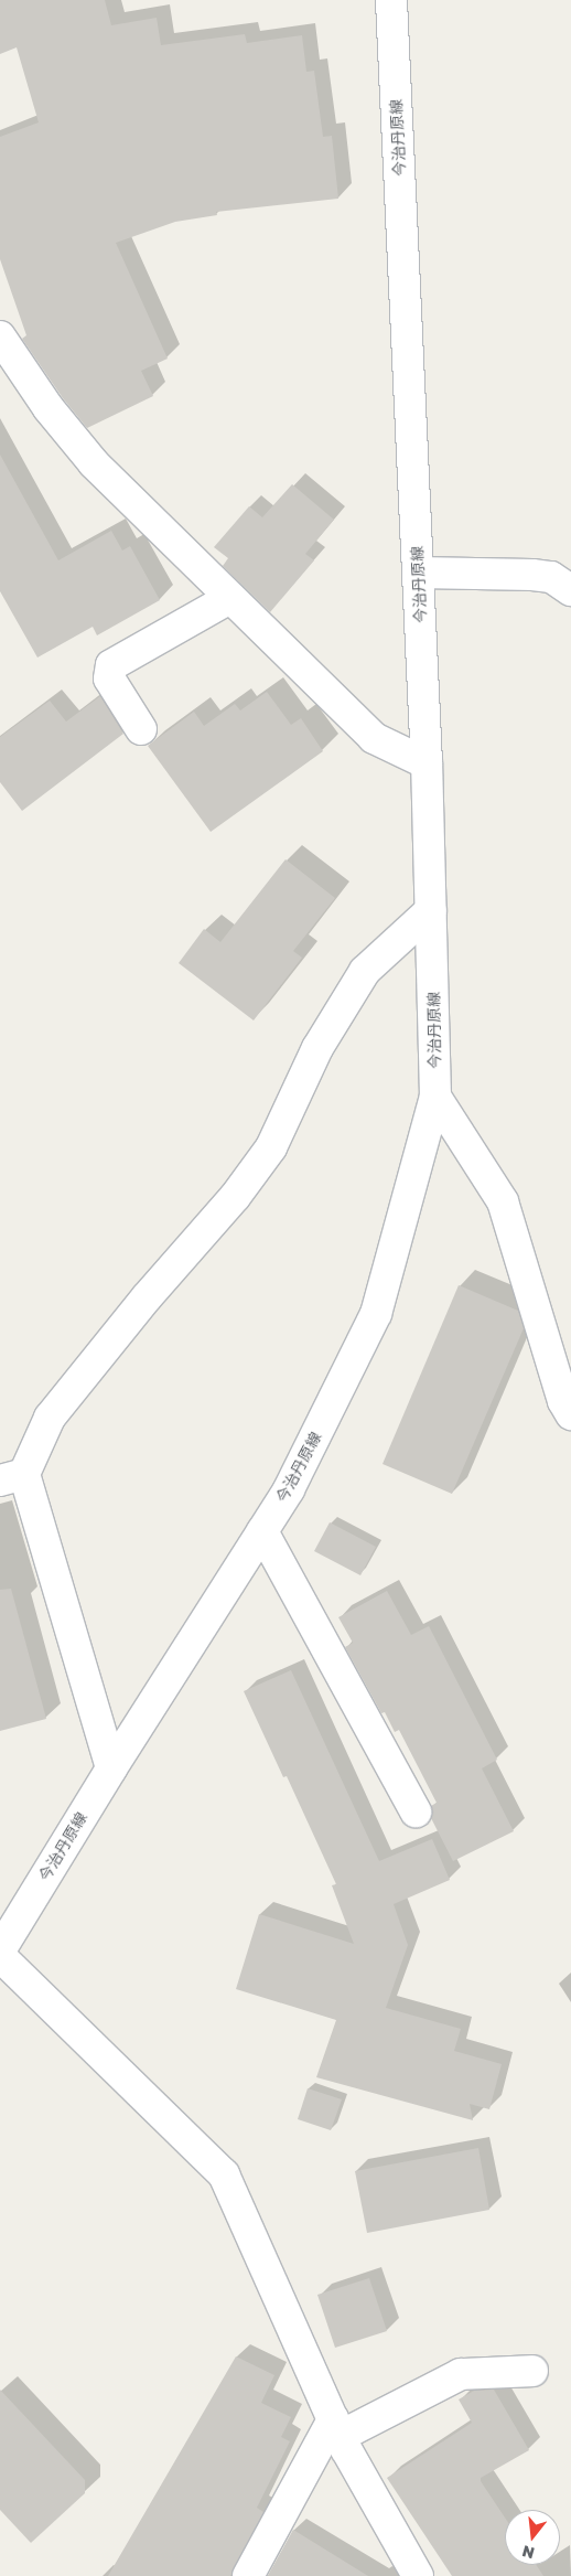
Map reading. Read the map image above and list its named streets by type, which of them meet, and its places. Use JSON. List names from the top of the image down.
{
  "streets": {
    "street": ["今治丹原線"]
  },
  "north": "bottom"
}
